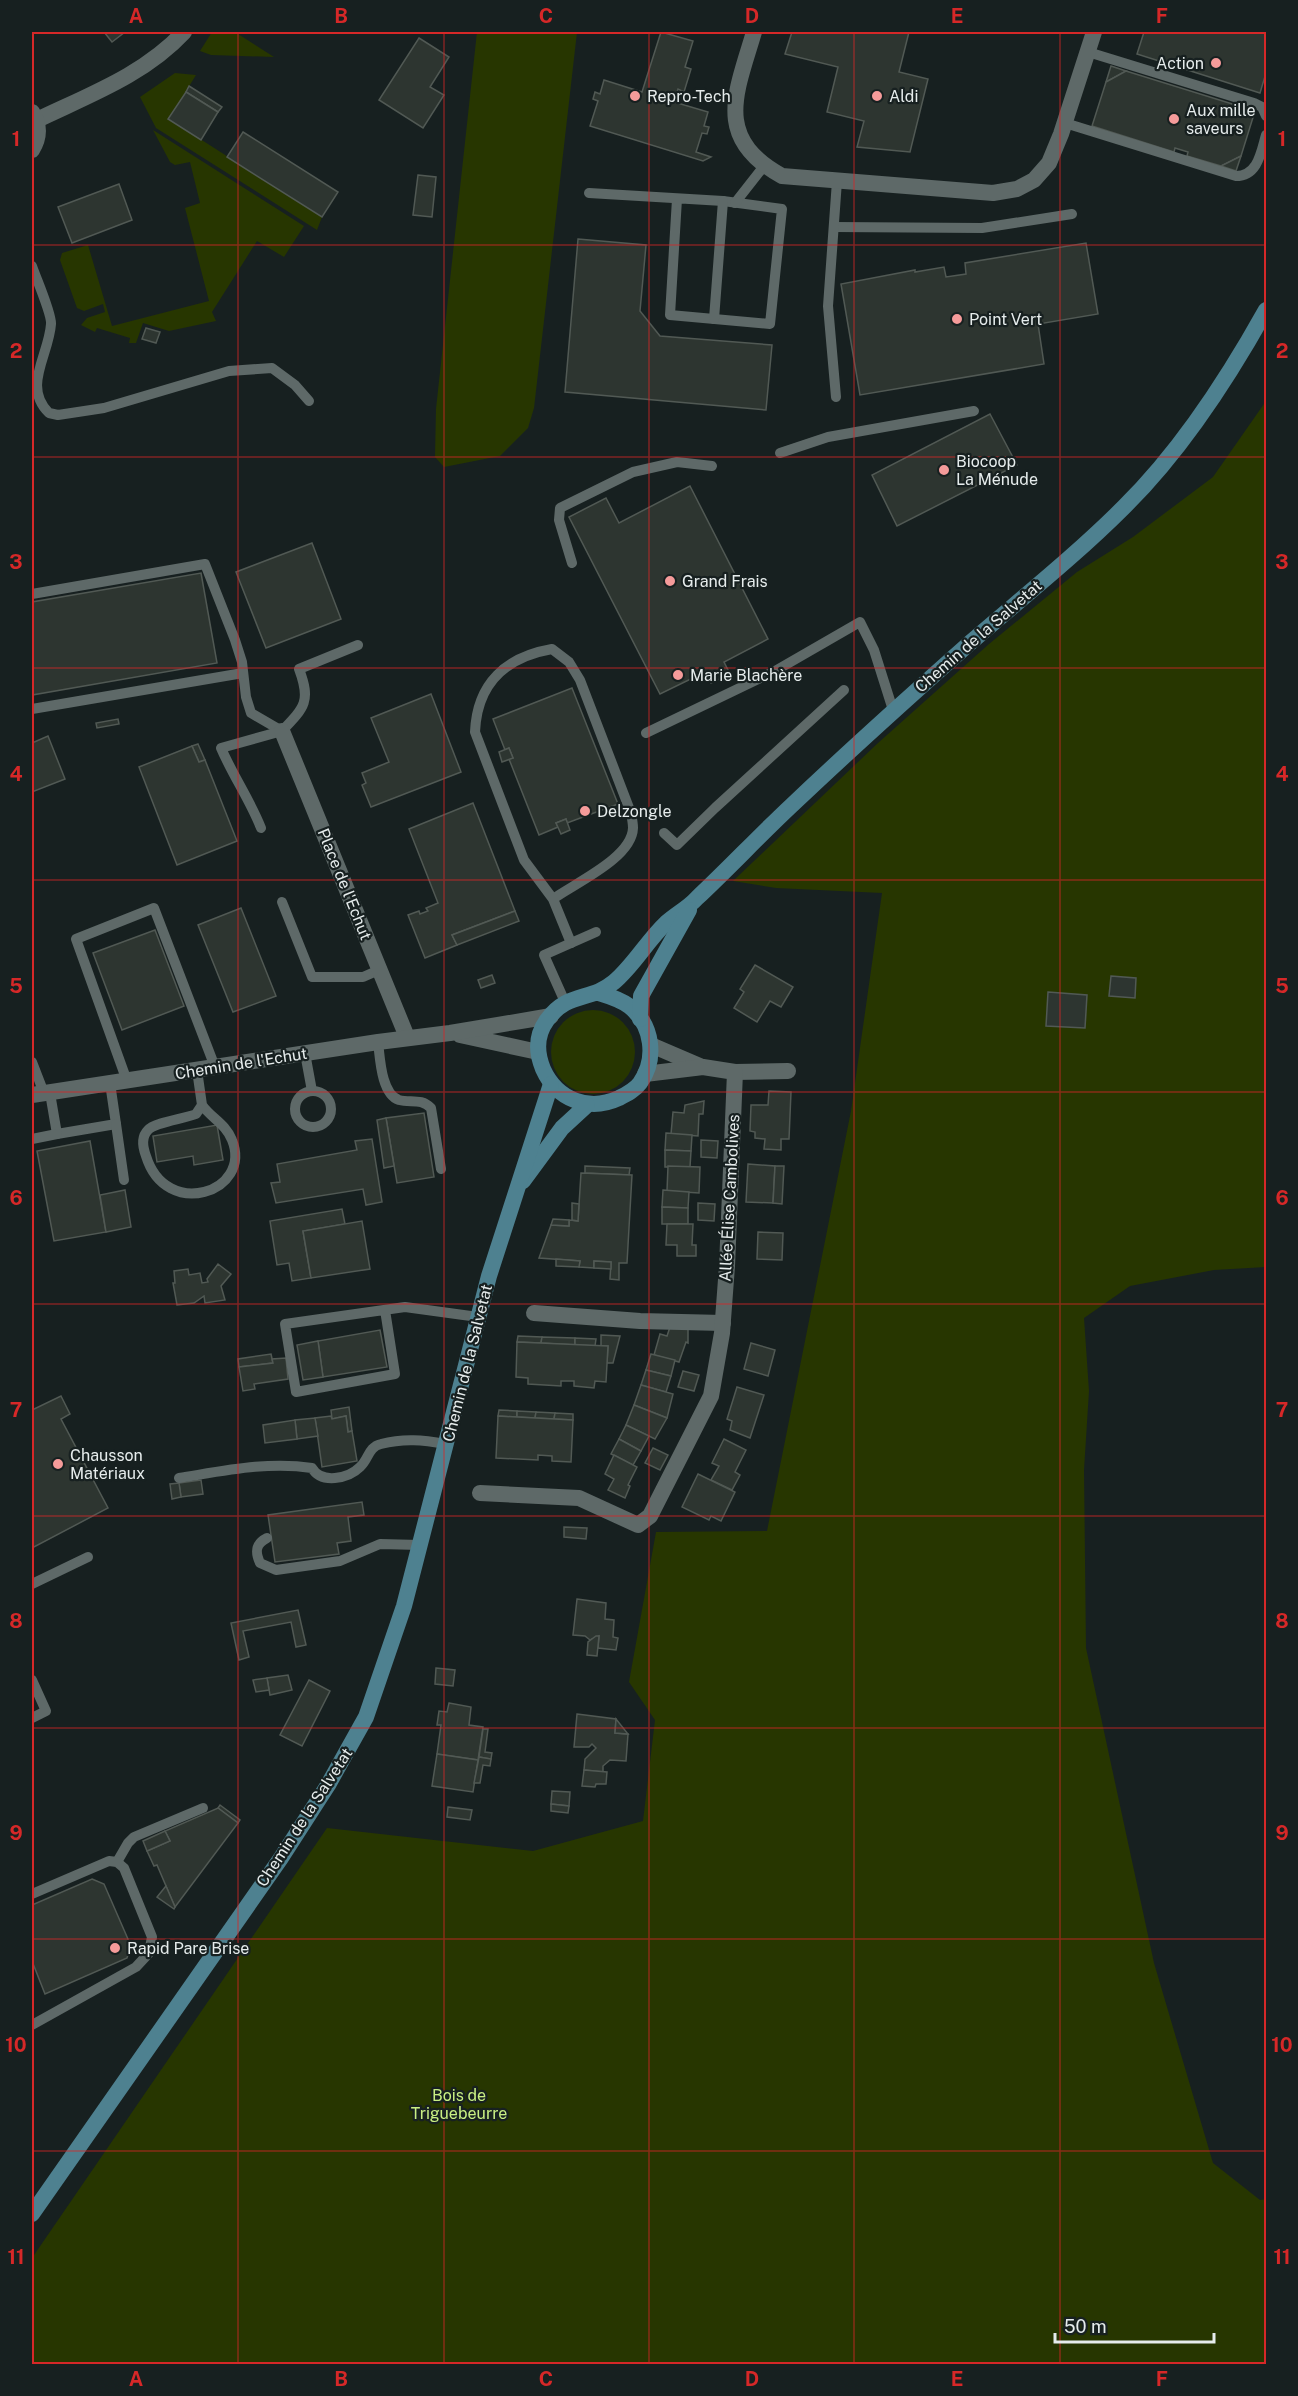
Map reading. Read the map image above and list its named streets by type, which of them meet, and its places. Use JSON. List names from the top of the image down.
{
  "streets": {
    "main road": ["Chemin de la Salvetat"],
    "street": ["Place de l'Echut", "Chemin de l'Echut", "Allée Élise Cambolives"]
  },
  "crossings": [
    ["Chemin de la Salvetat", "Chemin de l'Echut"],
    ["Place de l'Echut", "Chemin de l'Echut"]
  ],
  "parks": ["Bois de Triguebeurre"],
  "places": [
    "Action",
    "Repro-Tech",
    "Aldi",
    "Aux mille saveurs",
    "Point Vert",
    "Biocoop La Ménude",
    "Grand Frais",
    "Marie Blachère",
    "Delzongle",
    "Chausson Matériaux",
    "Rapid Pare Brise"
  ],
  "scale_bar": "50 m",
  "grid": {
    "columns": [
      "A",
      "B",
      "C",
      "D",
      "E",
      "F"
    ],
    "rows": [
      "1",
      "2",
      "3",
      "4",
      "5",
      "6",
      "7",
      "8",
      "9",
      "10",
      "11"
    ]
  }
}
